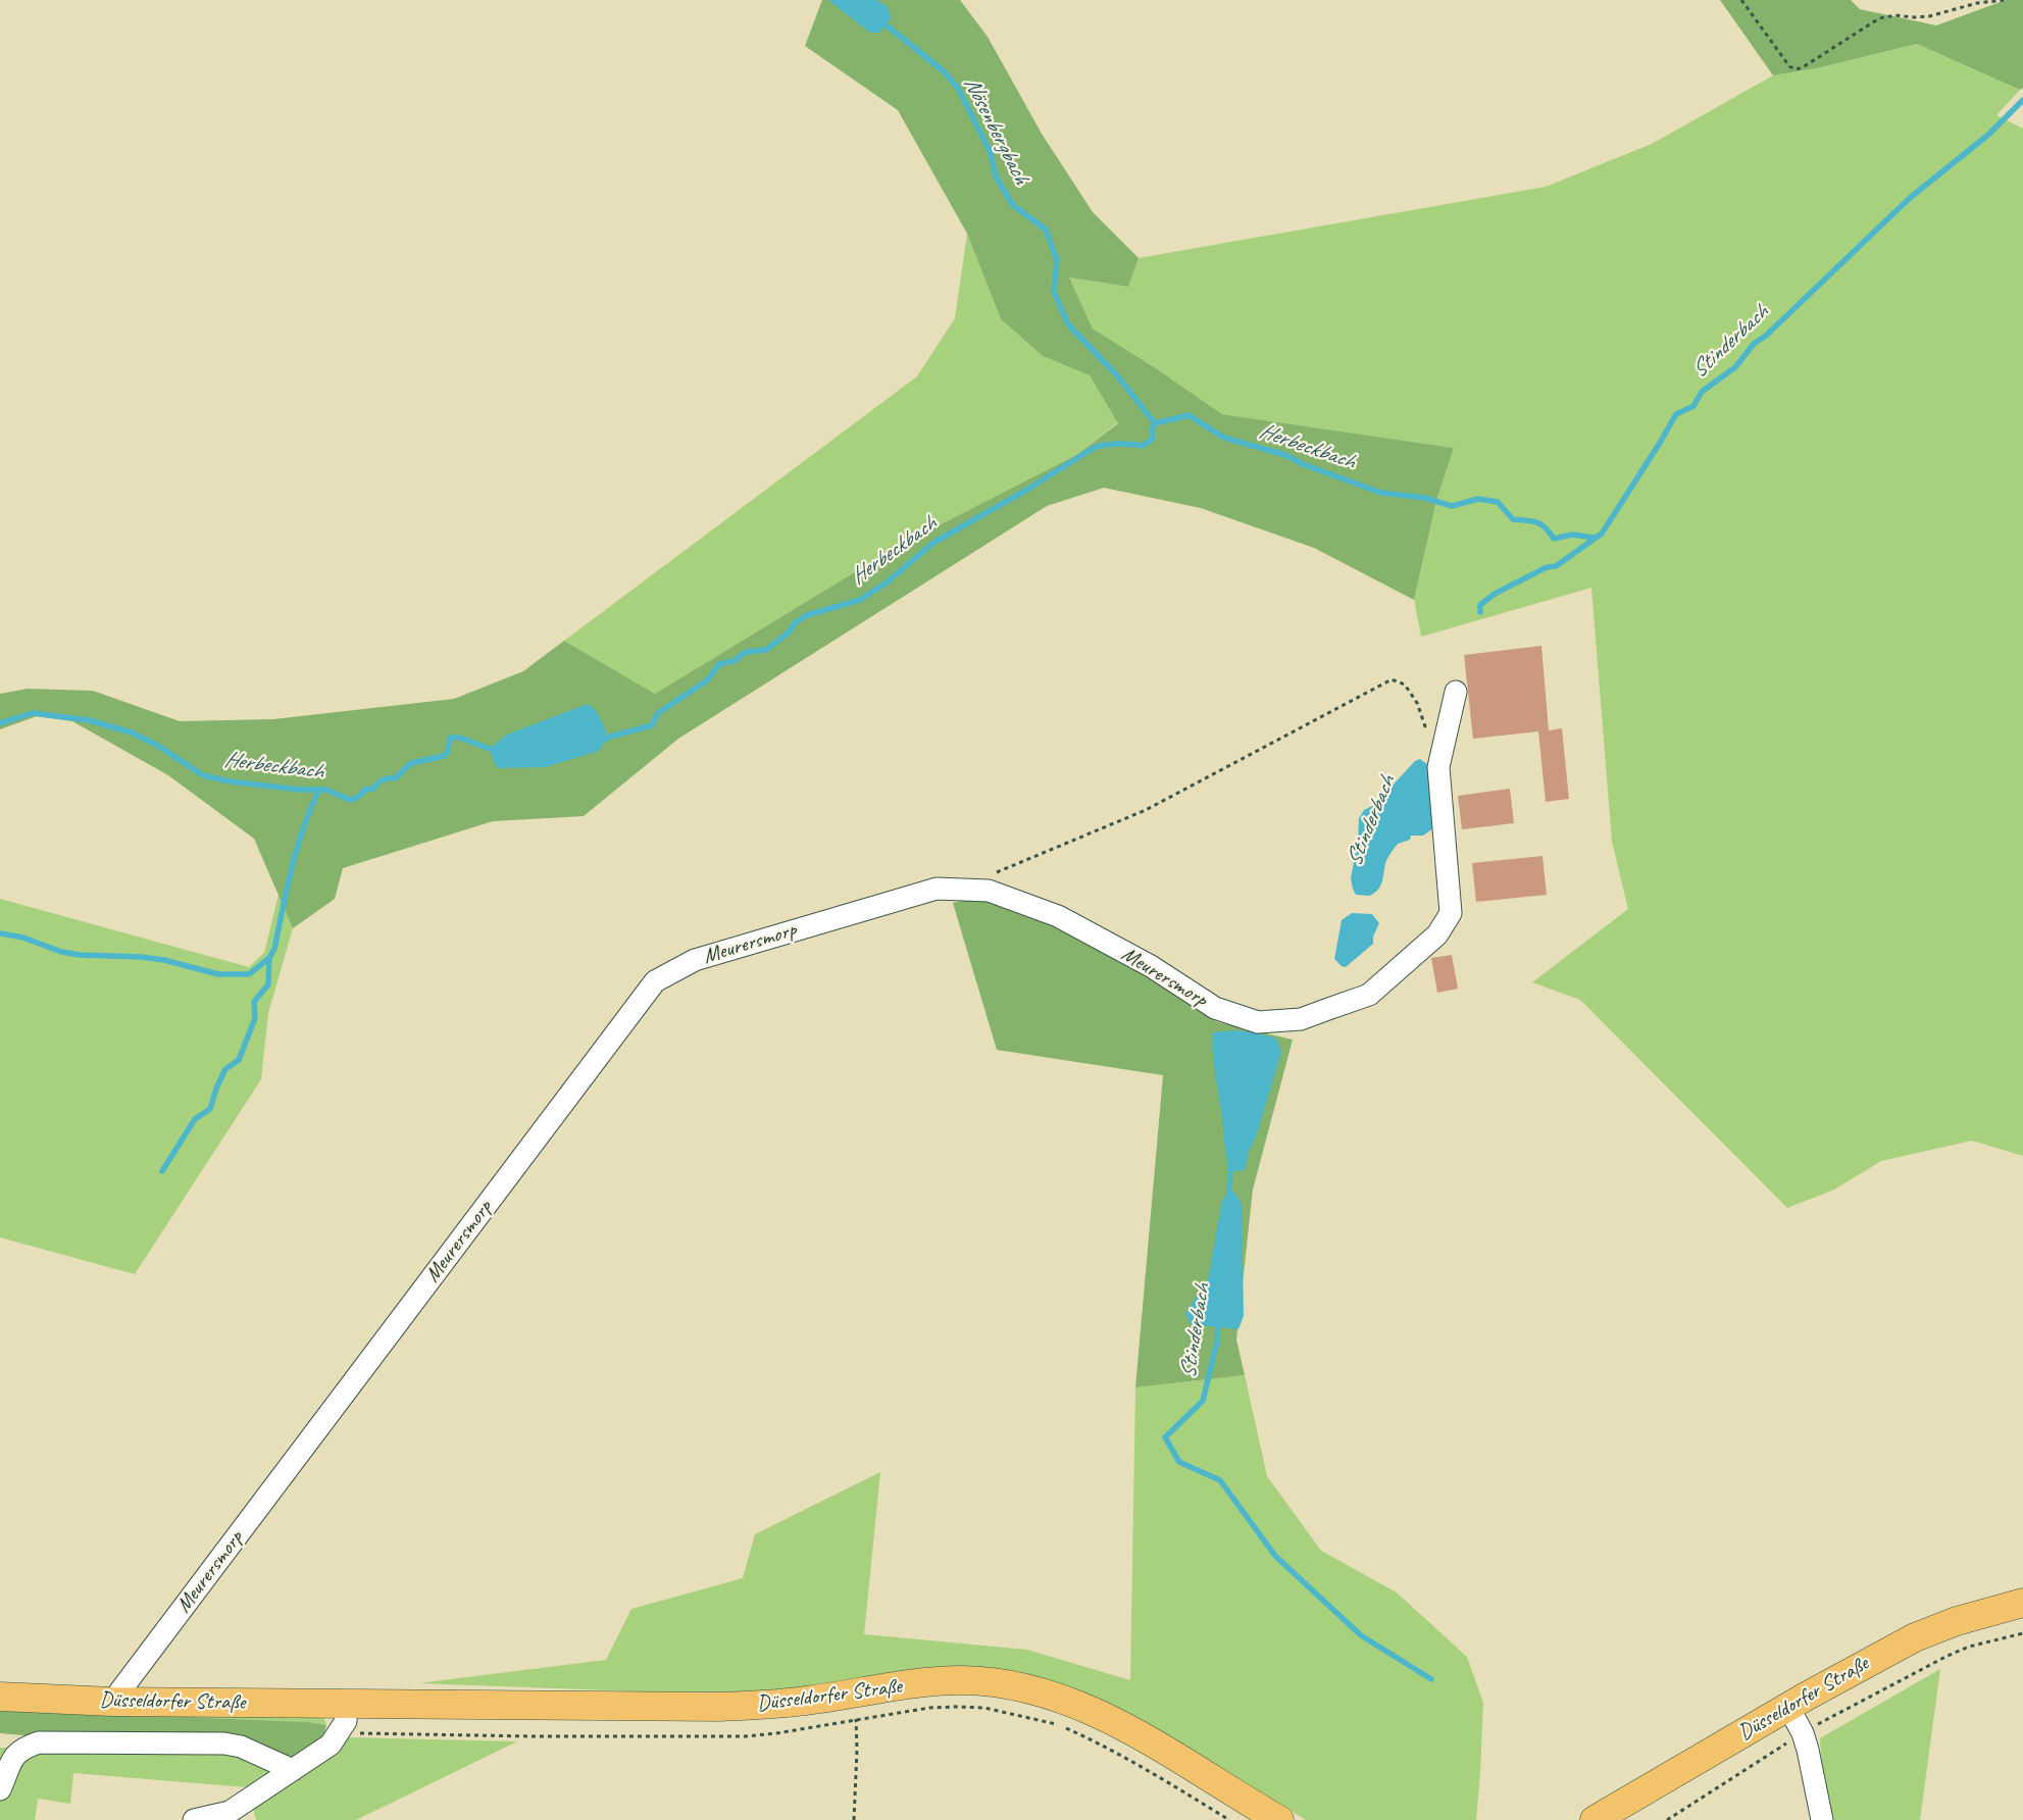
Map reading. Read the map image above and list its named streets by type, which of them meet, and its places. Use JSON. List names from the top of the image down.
{
  "streets": {
    "main road": ["Düsseldorfer Straße"],
    "lane": ["Meurersmorp"]
  },
  "crossings": [
    ["Meurersmorp", "Düsseldorfer Straße"]
  ],
  "water": ["Nösenbergbach", "Stinderbach", "Herbeckbach"]
}
